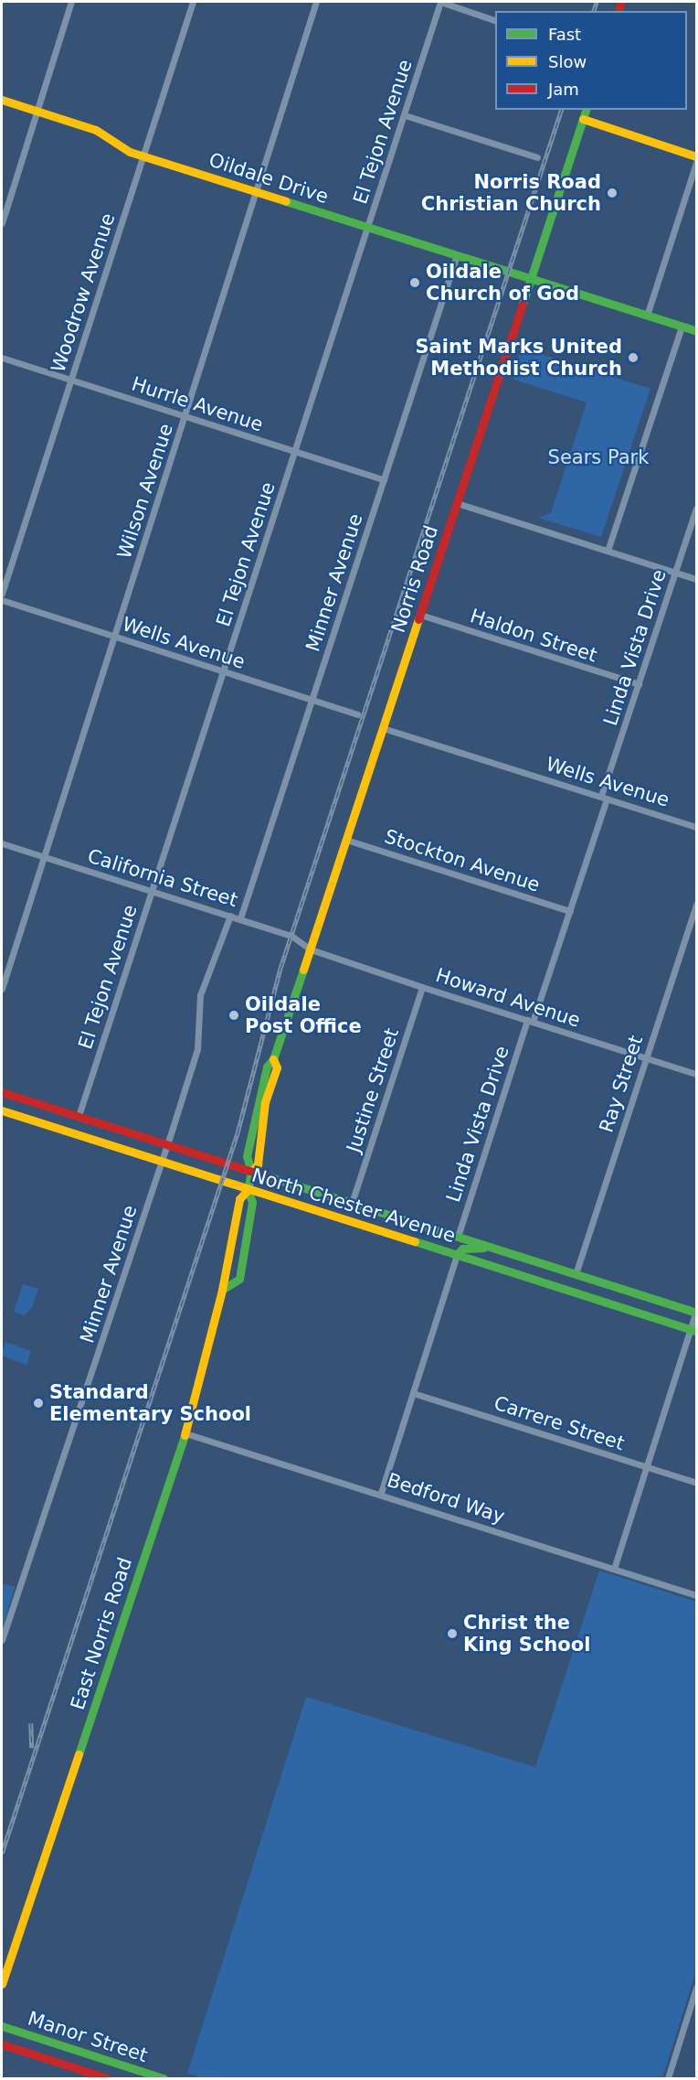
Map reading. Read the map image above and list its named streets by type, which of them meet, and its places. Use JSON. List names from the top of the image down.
{
  "streets": {
    "street": [
      "El Tejon Avenue",
      "Oildale Drive",
      "Woodrow Avenue",
      "Hurrle Avenue",
      "Wilson Avenue",
      "Norris Road",
      "Minner Avenue",
      "Haldon Street",
      "Wells Avenue",
      "Linda Vista Drive",
      "Stockton Avenue",
      "California Street",
      "Howard Avenue",
      "Ray Street",
      "Justine Street",
      "North Chester Avenue",
      "Carrere Street",
      "Bedford Way",
      "East Norris Road",
      "Manor Street"
    ]
  },
  "crossings": [
    ["El Tejon Avenue", "Oildale Drive"],
    ["El Tejon Avenue", "Hurrle Avenue"],
    ["El Tejon Avenue", "Wells Avenue"],
    ["El Tejon Avenue", "California Street"],
    ["El Tejon Avenue", "North Chester Avenue"],
    ["Oildale Drive", "Woodrow Avenue"],
    ["Oildale Drive", "Wilson Avenue"],
    ["Oildale Drive", "Norris Road"],
    ["Oildale Drive", "Minner Avenue"],
    ["Woodrow Avenue", "Hurrle Avenue"],
    ["Hurrle Avenue", "Wilson Avenue"],
    ["Hurrle Avenue", "Minner Avenue"],
    ["Wilson Avenue", "Wells Avenue"],
    ["Wilson Avenue", "California Street"],
    ["Norris Road", "Haldon Street"],
    ["Norris Road", "Wells Avenue"],
    ["Norris Road", "Stockton Avenue"],
    ["Norris Road", "California Street"],
    ["Norris Road", "Howard Avenue"],
    ["Norris Road", "North Chester Avenue"],
    ["Norris Road", "East Norris Road"],
    ["Minner Avenue", "Wells Avenue"],
    ["Minner Avenue", "California Street"],
    ["Minner Avenue", "North Chester Avenue"],
    ["Haldon Street", "Linda Vista Drive"],
    ["Wells Avenue", "Linda Vista Drive"],
    ["Linda Vista Drive", "Stockton Avenue"],
    ["Linda Vista Drive", "Howard Avenue"],
    ["Linda Vista Drive", "North Chester Avenue"],
    ["California Street", "Howard Avenue"],
    ["Howard Avenue", "Ray Street"],
    ["Howard Avenue", "Justine Street"],
    ["Ray Street", "North Chester Avenue"],
    ["Justine Street", "North Chester Avenue"],
    ["North Chester Avenue", "East Norris Road"],
    ["Bedford Way", "East Norris Road"]
  ],
  "parks": ["Sears Park"],
  "places": [
    "Norris Road Christian Church",
    "Oildale Church of God",
    "Saint Marks United Methodist Church",
    "Oildale Post Office",
    "Standard Elementary School",
    "Christ the King School"
  ],
  "legend": ["Fast", "Slow", "Jam"]
}
